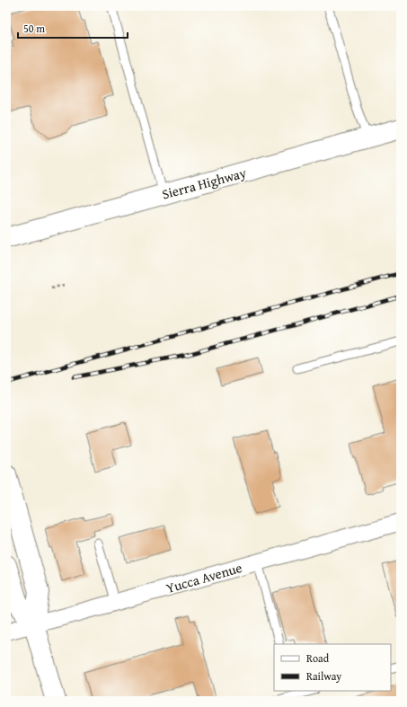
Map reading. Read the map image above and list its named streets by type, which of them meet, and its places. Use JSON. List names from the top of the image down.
{
  "streets": {
    "main road": ["Sierra Highway"],
    "street": ["Yucca Avenue"]
  },
  "legend": ["Road", "Railway"],
  "scale_bar": "50 m"
}
